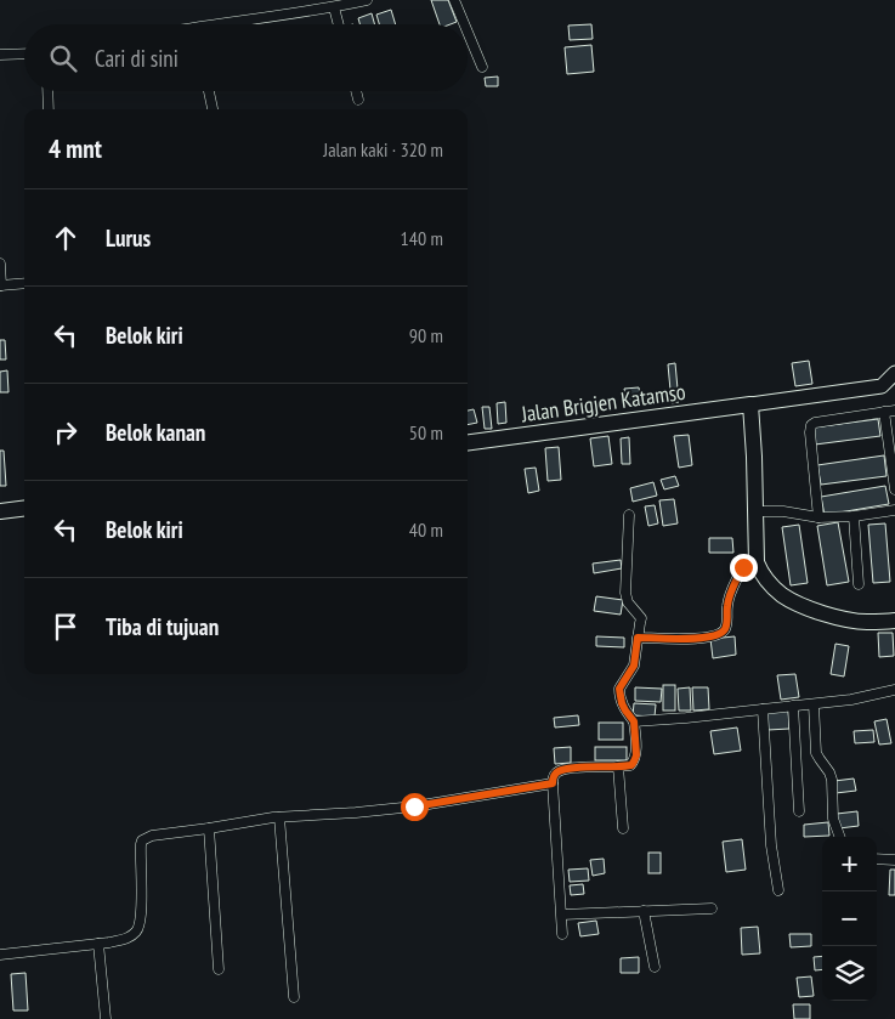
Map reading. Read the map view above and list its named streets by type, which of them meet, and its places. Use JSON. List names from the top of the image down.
{
  "streets": {
    "main road": ["Jalan Brigjen Katamso"]
  },
  "page": {
    "search": "Cari di sini",
    "heading": ["4 mnt", "Jalan kaki · 320 m"],
    "list": [
      ["Lurus", "140 m"],
      ["Belok kiri", "90 m"],
      ["Belok kanan", "50 m"],
      ["Belok kiri", "40 m"],
      "Tiba di tujuan"
    ],
    "map_buttons": ["+", "−"]
  }
}
